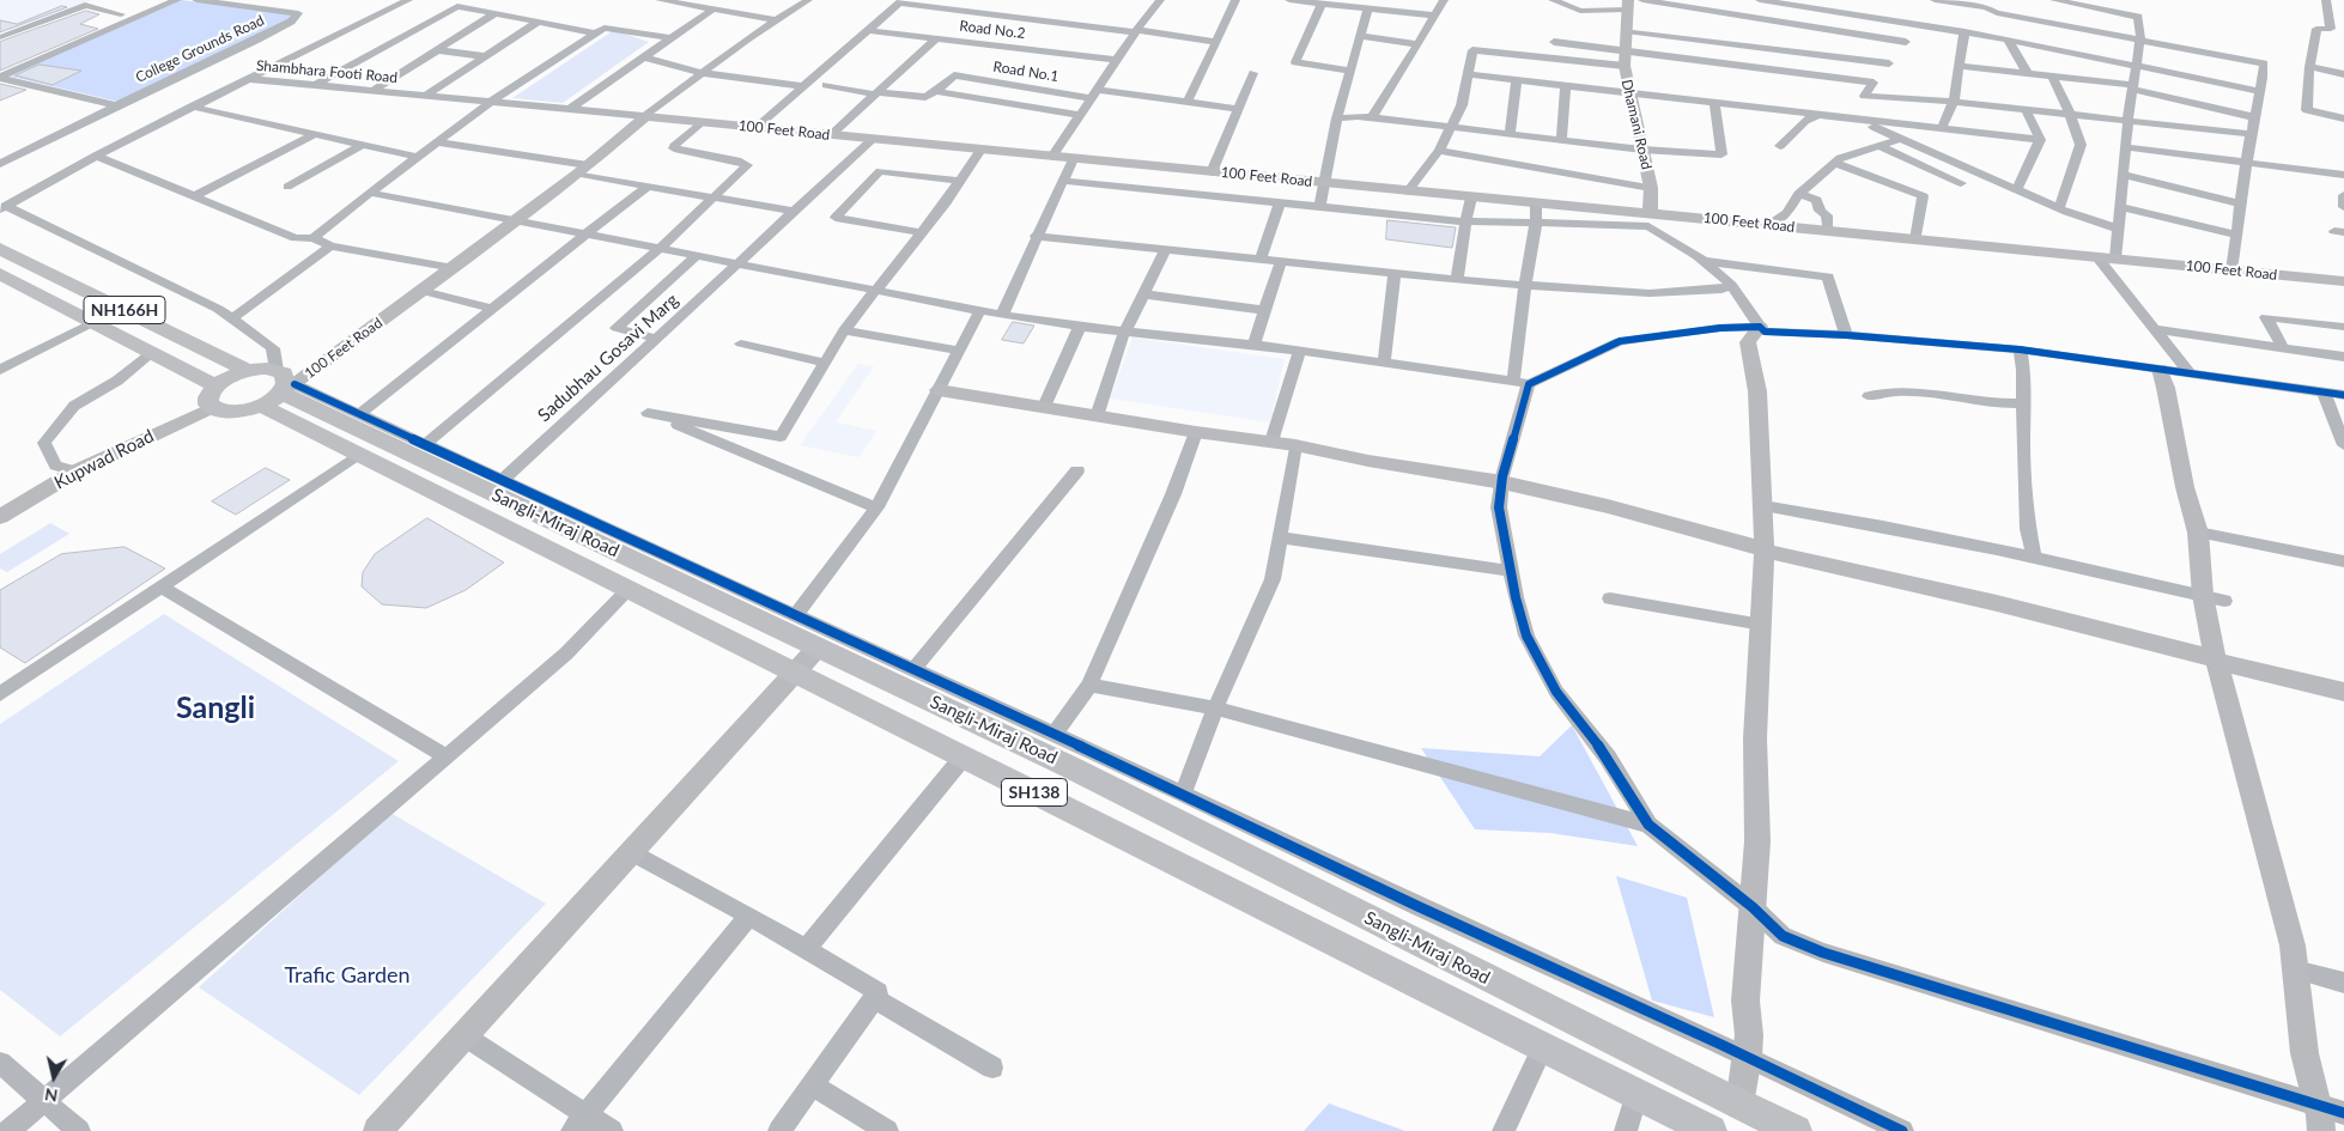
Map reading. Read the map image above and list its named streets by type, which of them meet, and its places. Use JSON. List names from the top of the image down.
{
  "streets": {
    "highway": ["NH166H", "Sangli-Miraj Road", "SH138"],
    "main road": ["Dhamani Road", "100 Feet Road", "Kupwad Road"],
    "street": [
      "Road No.2",
      "College Grounds Road",
      "Shambhara Footi Road",
      "Road No.1",
      "Sadubhau Gosavi Marg"
    ]
  },
  "crossings": [
    ["Shambhara Footi Road", "100 Feet Road"],
    ["Dhamani Road", "100 Feet Road"],
    ["100 Feet Road", "Sadubhau Gosavi Marg"],
    ["100 Feet Road", "Sangli-Miraj Road"]
  ],
  "districts": ["Sangli"],
  "parks": ["Trafic Garden"],
  "north": "bottom"
}
